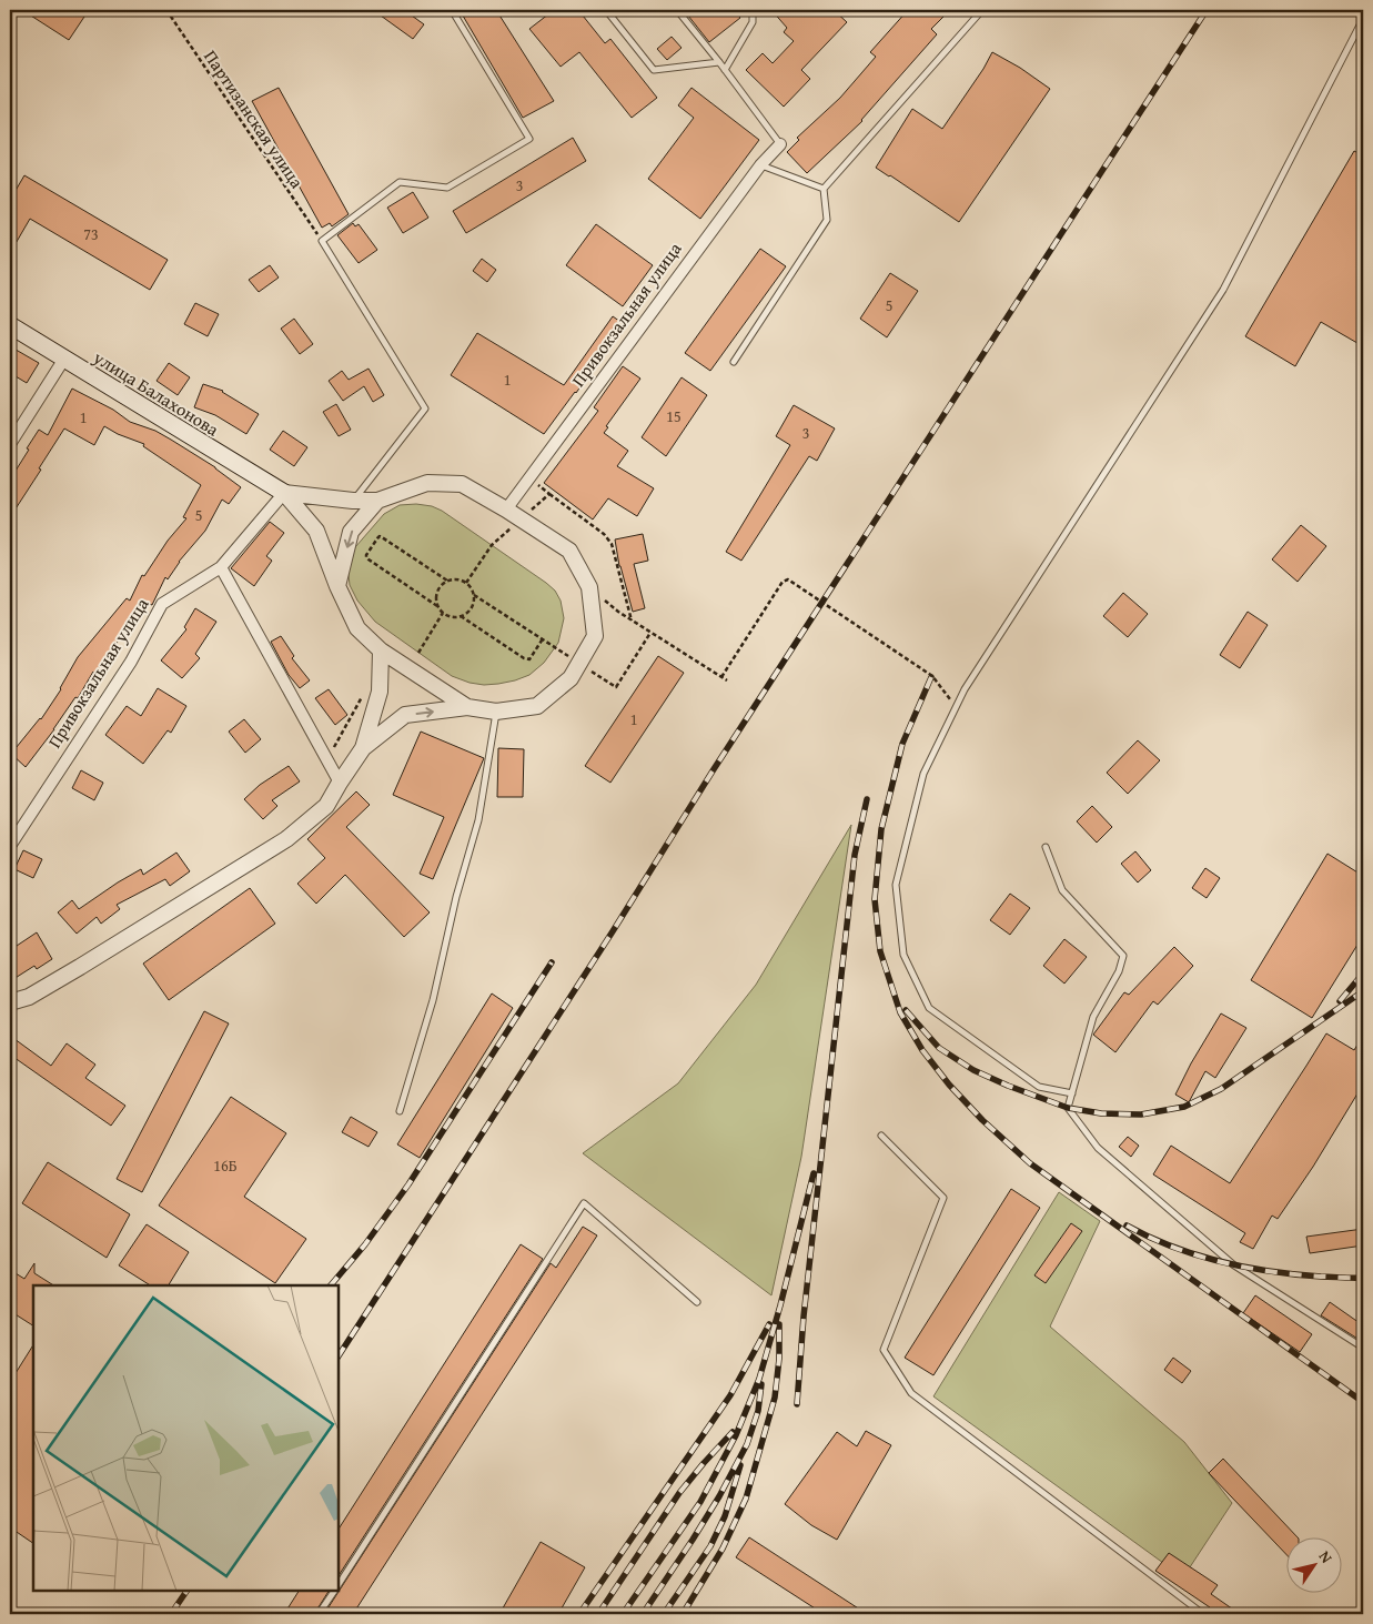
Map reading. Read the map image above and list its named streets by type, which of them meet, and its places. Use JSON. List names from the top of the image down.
{
  "streets": {
    "main road": ["улица Балахонова"],
    "street": ["Привокзальная улица"],
    "path": ["Партизанская улица"]
  },
  "crossings": [
    ["Привокзальная улица", "улица Балахонова"]
  ],
  "house_numbers": [
    "3",
    "73",
    "5",
    "1",
    "15",
    "1",
    "3",
    "5",
    "1",
    "16Б"
  ],
  "north": "top right"
}
